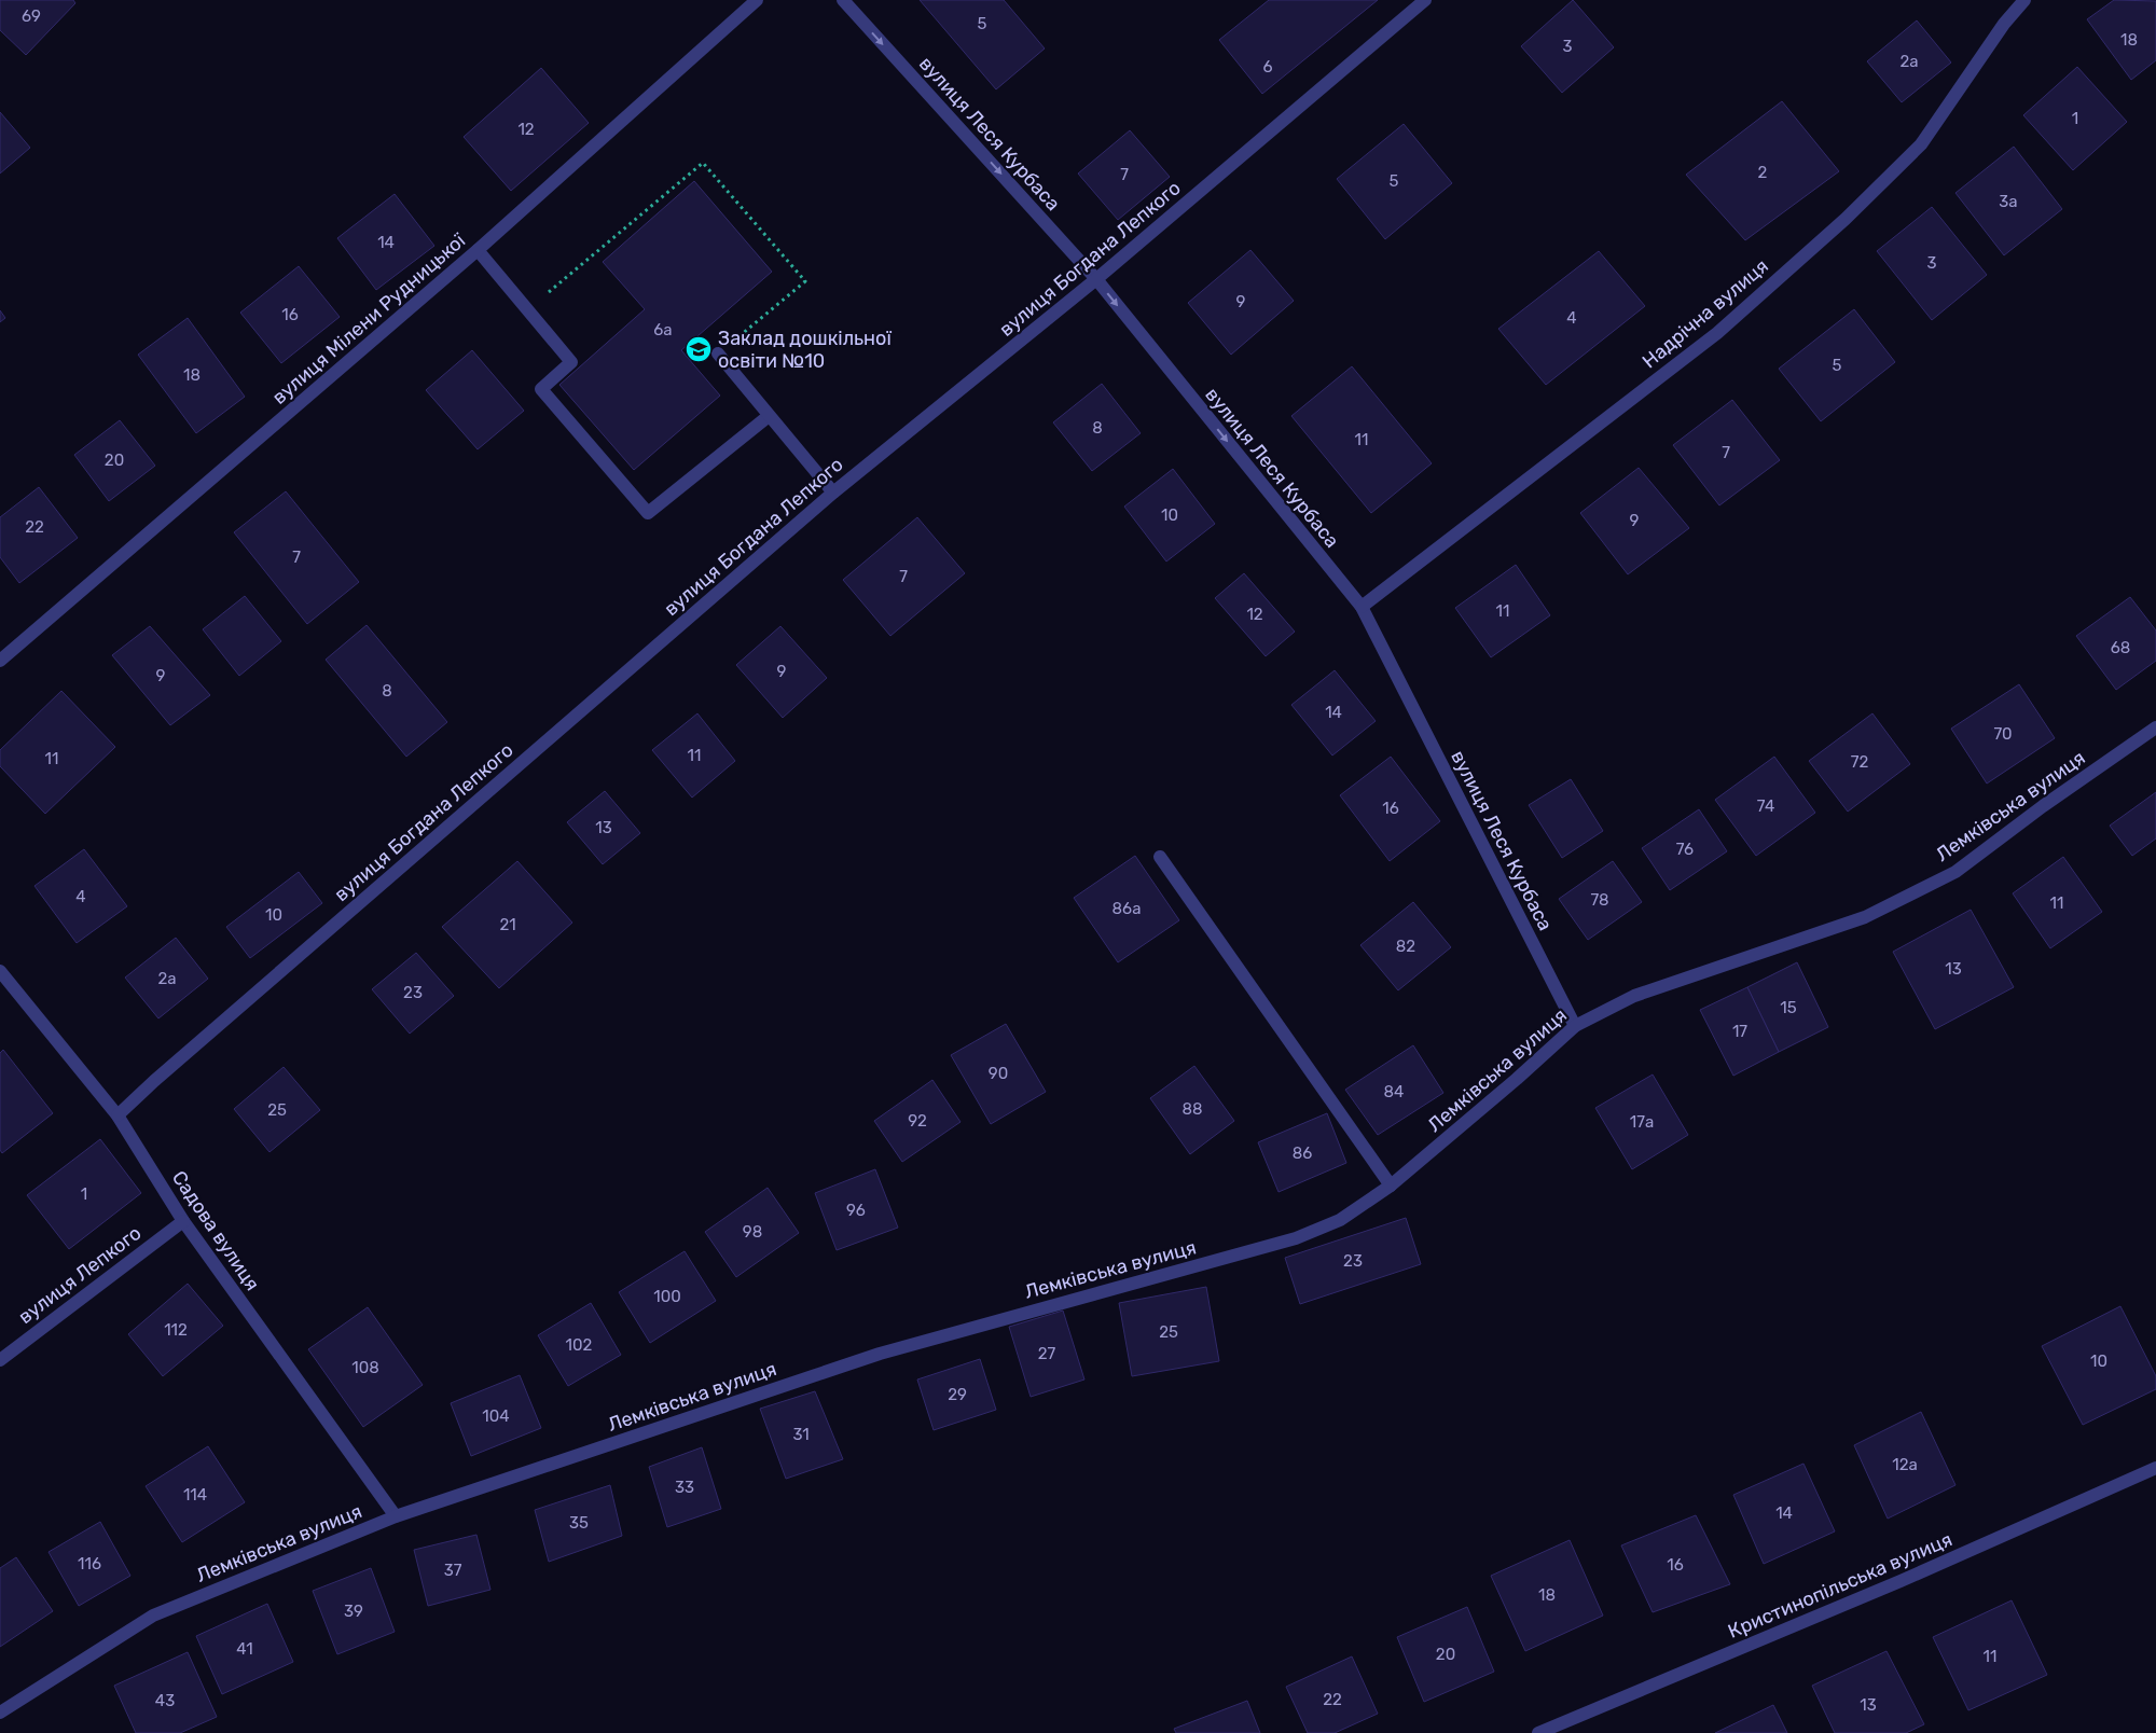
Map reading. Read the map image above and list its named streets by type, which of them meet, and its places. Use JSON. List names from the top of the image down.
{
  "streets": {
    "street": [
      "вулиця Леся Курбаса",
      "вулиця Богдана Лепкого",
      "Надрічна вулиця",
      "вулиця Мілени Рудницької",
      "Лемківська вулиця",
      "Садова вулиця",
      "вулиця Лепкого",
      "Кристинопільська вулиця"
    ]
  },
  "crossings": [
    ["вулиця Леся Курбаса", "вулиця Богдана Лепкого"],
    ["вулиця Леся Курбаса", "Надрічна вулиця"],
    ["вулиця Леся Курбаса", "Лемківська вулиця"],
    ["вулиця Богдана Лепкого", "Садова вулиця"],
    ["Лемківська вулиця", "Садова вулиця"],
    ["Садова вулиця", "вулиця Лепкого"]
  ],
  "one_way": ["вулиця Леся Курбаса"],
  "places": {
    "school or university": ["Заклад дошкільної освіти №10"]
  },
  "house_numbers": [
    "69",
    "5",
    "18",
    "3",
    "2а",
    "6",
    "1",
    "12",
    "2",
    "7",
    "5",
    "3а",
    "14",
    "3",
    "9",
    "16",
    "4",
    "6а",
    "5",
    "18",
    "8",
    "11",
    "7",
    "20",
    "10",
    "9",
    "22",
    "7",
    "7",
    "11",
    "12",
    "68",
    "9",
    "9",
    "8",
    "14",
    "70",
    "11",
    "11",
    "72",
    "74",
    "16",
    "13",
    "76",
    "4",
    "78",
    "11",
    "86а",
    "10",
    "21",
    "82",
    "13",
    "2а",
    "23",
    "15",
    "17",
    "90",
    "84",
    "88",
    "25",
    "92",
    "17а",
    "86",
    "1",
    "96",
    "98",
    "23",
    "100",
    "112",
    "25",
    "102",
    "27",
    "10",
    "108",
    "29",
    "104",
    "31",
    "12а",
    "33",
    "114",
    "14",
    "35",
    "116",
    "16",
    "37",
    "18",
    "39",
    "41",
    "20",
    "11",
    "22",
    "43",
    "13"
  ]
}
